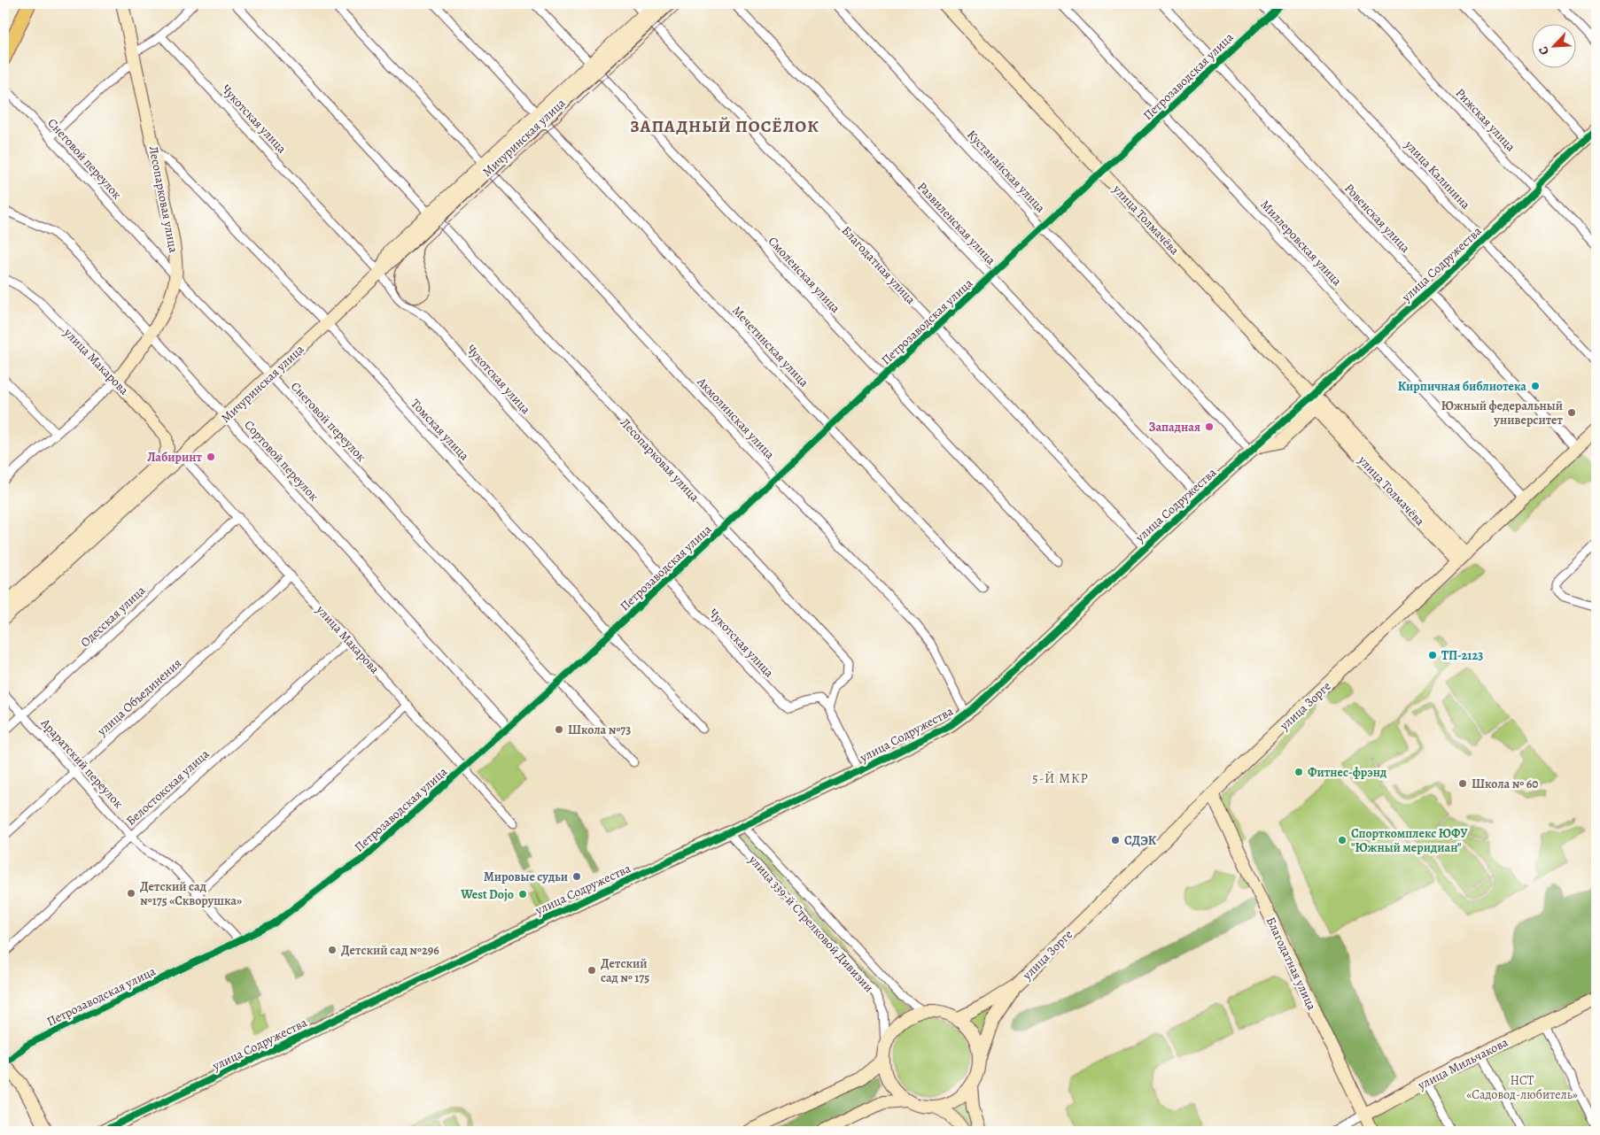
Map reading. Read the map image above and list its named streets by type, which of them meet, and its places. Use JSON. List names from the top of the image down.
{
  "streets": {
    "street": [
      "Петрозаводская улица",
      "Чукотская улица",
      "Рижская улица",
      "Мичуринская улица",
      "Снеговой переулок",
      "Кустанайская улица",
      "улица Калинина",
      "Лесопарковая улица",
      "Ровенская улица",
      "улица Толмачёва",
      "Развиленская улица",
      "Миллеровская улица",
      "улица Содружества",
      "Благодатная улица",
      "Смоленская улица",
      "Мечетинская улица",
      "улица Макарова",
      "Акмолинская улица",
      "Томская улица",
      "Сортовой переулок",
      "Одесская улица",
      "улица Объединения",
      "улица Зорге",
      "Араратский переулок",
      "Белостокская улица",
      "улица 339-й Стрелковой Дивизии",
      "улица Мильчакова"
    ]
  },
  "crossings": [
    ["Петрозаводская улица", "Чукотская улица"],
    ["Петрозаводская улица", "Снеговой переулок"],
    ["Петрозаводская улица", "Кустанайская улица"],
    ["Петрозаводская улица", "улица Калинина"],
    ["Петрозаводская улица", "Лесопарковая улица"],
    ["Петрозаводская улица", "Ровенская улица"],
    ["Петрозаводская улица", "улица Толмачёва"],
    ["Петрозаводская улица", "Развиленская улица"],
    ["Петрозаводская улица", "Миллеровская улица"],
    ["Петрозаводская улица", "Благодатная улица"],
    ["Петрозаводская улица", "Смоленская улица"],
    ["Петрозаводская улица", "Мечетинская улица"],
    ["Петрозаводская улица", "улица Макарова"],
    ["Петрозаводская улица", "Акмолинская улица"],
    ["Петрозаводская улица", "Томская улица"],
    ["Петрозаводская улица", "Сортовой переулок"],
    ["Петрозаводская улица", "Араратский переулок"],
    ["Чукотская улица", "Мичуринская улица"],
    ["Чукотская улица", "Лесопарковая улица"],
    ["Рижская улица", "улица Содружества"],
    ["Мичуринская улица", "Снеговой переулок"],
    ["Мичуринская улица", "Лесопарковая улица"],
    ["Мичуринская улица", "Благодатная улица"],
    ["Мичуринская улица", "Смоленская улица"],
    ["Мичуринская улица", "Мечетинская улица"],
    ["Мичуринская улица", "улица Макарова"],
    ["Мичуринская улица", "Акмолинская улица"],
    ["Мичуринская улица", "Томская улица"],
    ["Мичуринская улица", "Сортовой переулок"],
    ["Снеговой переулок", "Лесопарковая улица"],
    ["Кустанайская улица", "улица Содружества"],
    ["улица Калинина", "улица Содружества"],
    ["Лесопарковая улица", "улица Макарова"],
    ["Лесопарковая улица", "Томская улица"],
    ["Лесопарковая улица", "Сортовой переулок"],
    ["Ровенская улица", "улица Содружества"],
    ["Ровенская улица", "улица Зорге"],
    ["улица Толмачёва", "улица Содружества"],
    ["улица Толмачёва", "улица Зорге"],
    ["Развиленская улица", "улица Содружества"],
    ["Миллеровская улица", "улица Содружества"],
    ["Миллеровская улица", "улица Зорге"],
    ["улица Содружества", "Благодатная улица"],
    ["улица Содружества", "Акмолинская улица"],
    ["улица Содружества", "улица 339-й Стрелковой Дивизии"],
    ["Благодатная улица", "улица Зорге"],
    ["Благодатная улица", "улица Мильчакова"],
    ["улица Макарова", "Одесская улица"],
    ["улица Макарова", "улица Объединения"],
    ["улица Макарова", "Белостокская улица"],
    ["Одесская улица", "Араратский переулок"],
    ["улица Объединения", "Араратский переулок"],
    ["улица Зорге", "улица 339-й Стрелковой Дивизии"],
    ["Араратский переулок", "Белостокская улица"]
  ],
  "districts": ["ЗАПАДНЫЙ ПОСЁЛОК", "5-Й МКР"],
  "parks": ["НСТ «Садовод-любитель»"],
  "places": [
    "Кирпичная библиотека",
    "Южный федеральный университет",
    "Западная",
    "Лабиринт",
    "ТП-2123",
    "Школа №73",
    "Фитнес-фрэнд",
    "Школа № 60",
    "СДЭК",
    "Спорткомплекс ЮФУ \"Южный меридиан\"",
    "Мировые судьи",
    "Детский сад №175 «Скворушка»",
    "West Dojo",
    "Детский сад №296",
    "Детский сад № 175"
  ],
  "north": "bottom left"
}
